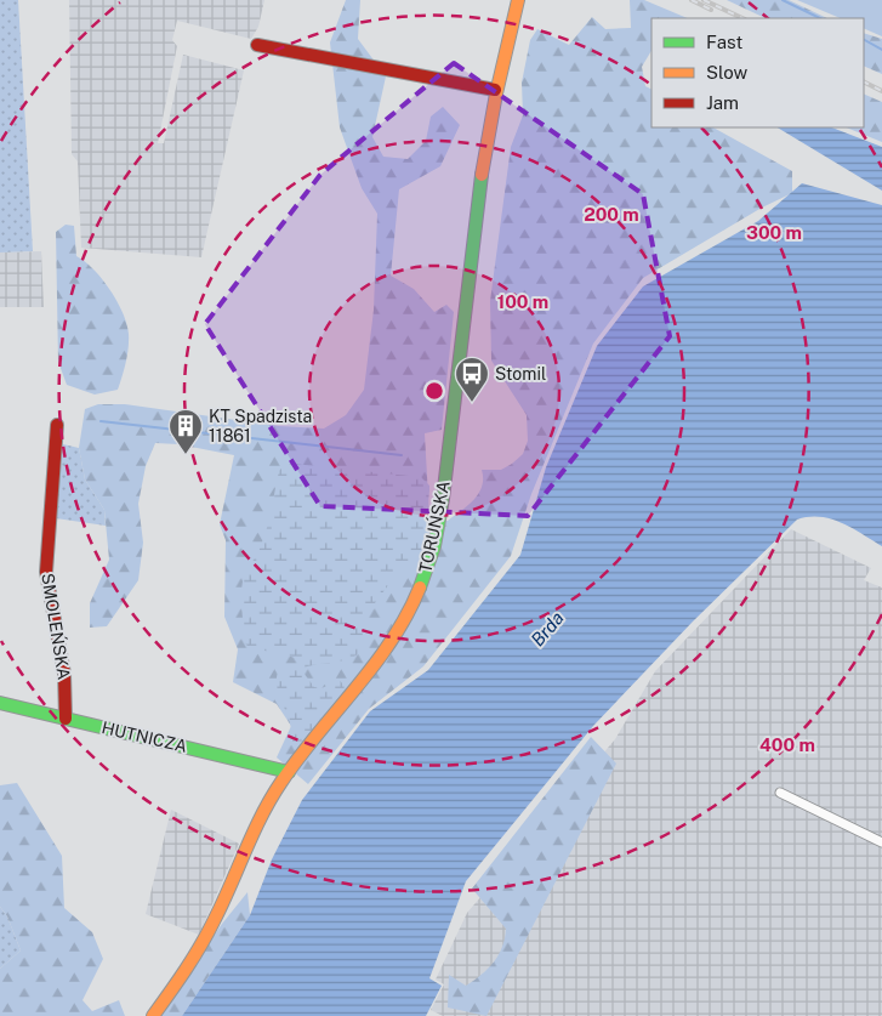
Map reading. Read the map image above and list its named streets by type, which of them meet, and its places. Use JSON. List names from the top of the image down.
{
  "streets": {
    "street": ["TORUŃSKA", "SMOLEŃSKA", "HUTNICZA"]
  },
  "crossings": [
    ["TORUŃSKA", "HUTNICZA"],
    ["SMOLEŃSKA", "HUTNICZA"]
  ],
  "water": ["Brda"],
  "places": {
    "bus stop": ["Stomil"],
    "building": ["KT Spadzista 11861"]
  },
  "legend": ["Fast", "Slow", "Jam"],
  "rings": [
    "200 m",
    "300 m",
    "100 m",
    "400 m"
  ]
}
